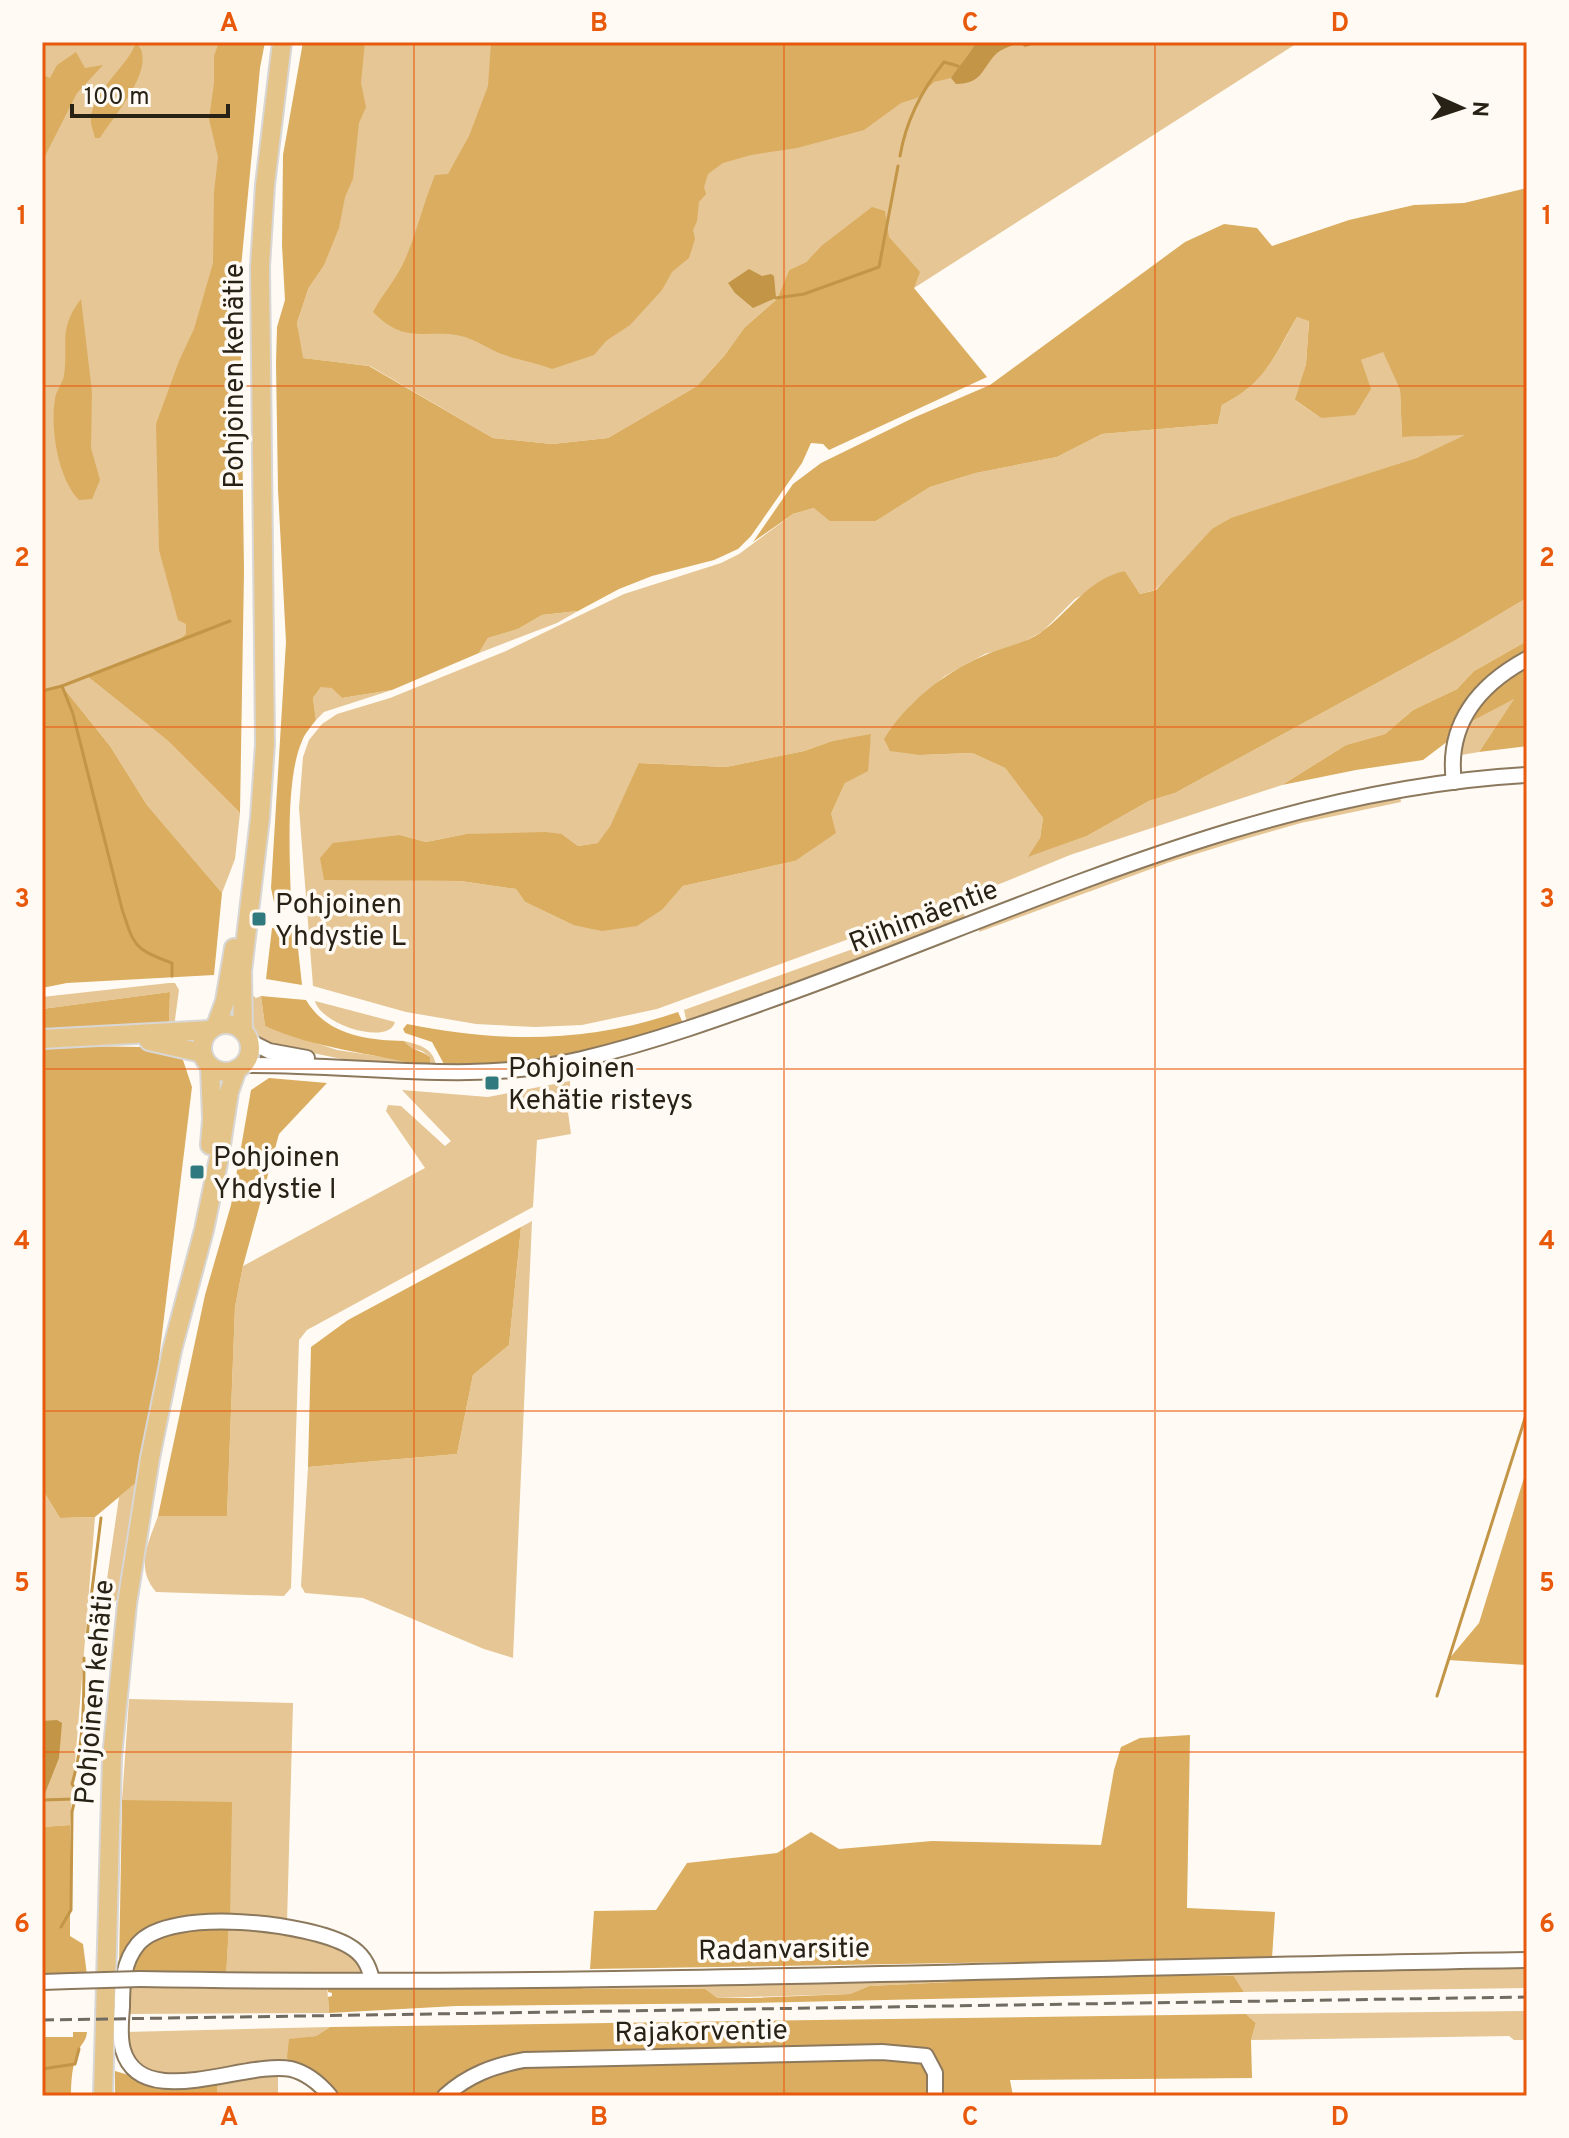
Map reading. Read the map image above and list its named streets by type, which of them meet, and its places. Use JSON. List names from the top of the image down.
{
  "streets": {
    "main road": ["Pohjoinen kehätie"],
    "street": ["Riihimäentie", "Radanvarsitie", "Rajakorventie"]
  },
  "crossings": [
    ["Pohjoinen kehätie", "Riihimäentie"]
  ],
  "places": {
    "transit": ["Pohjoinen Yhdystie L", "Pohjoinen Kehätie risteys", "Pohjoinen Yhdystie I"]
  },
  "scale_bar": "100 m",
  "north": "right",
  "grid": {
    "columns": [
      "A",
      "B",
      "C",
      "D"
    ],
    "rows": [
      "1",
      "2",
      "3",
      "4",
      "5",
      "6"
    ]
  }
}
